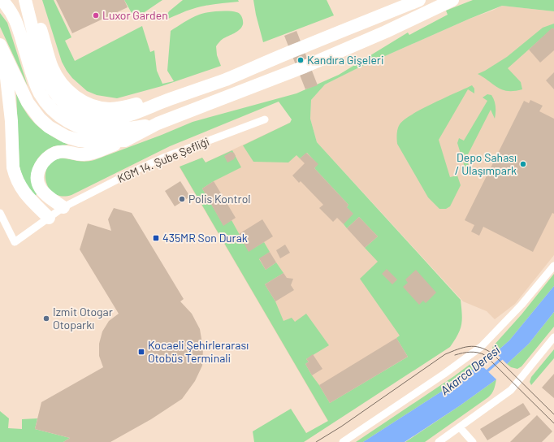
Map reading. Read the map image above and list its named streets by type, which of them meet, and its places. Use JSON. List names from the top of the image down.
{
  "streets": {
    "street": ["KGM 14. Şube Şefliği"]
  },
  "water": ["Akarca Deresi"],
  "places": {
    "other": [
      "Luxor Garden",
      "Kandıra Gişeleri",
      "Depo Sahası / Ulaşımpark",
      "Polis Kontrol",
      "Izmit Otogar Otoparkı"
    ],
    "transit": ["435MR Son Durak", "Kocaeli Şehirlerarası Otobüs Terminali"]
  }
}
